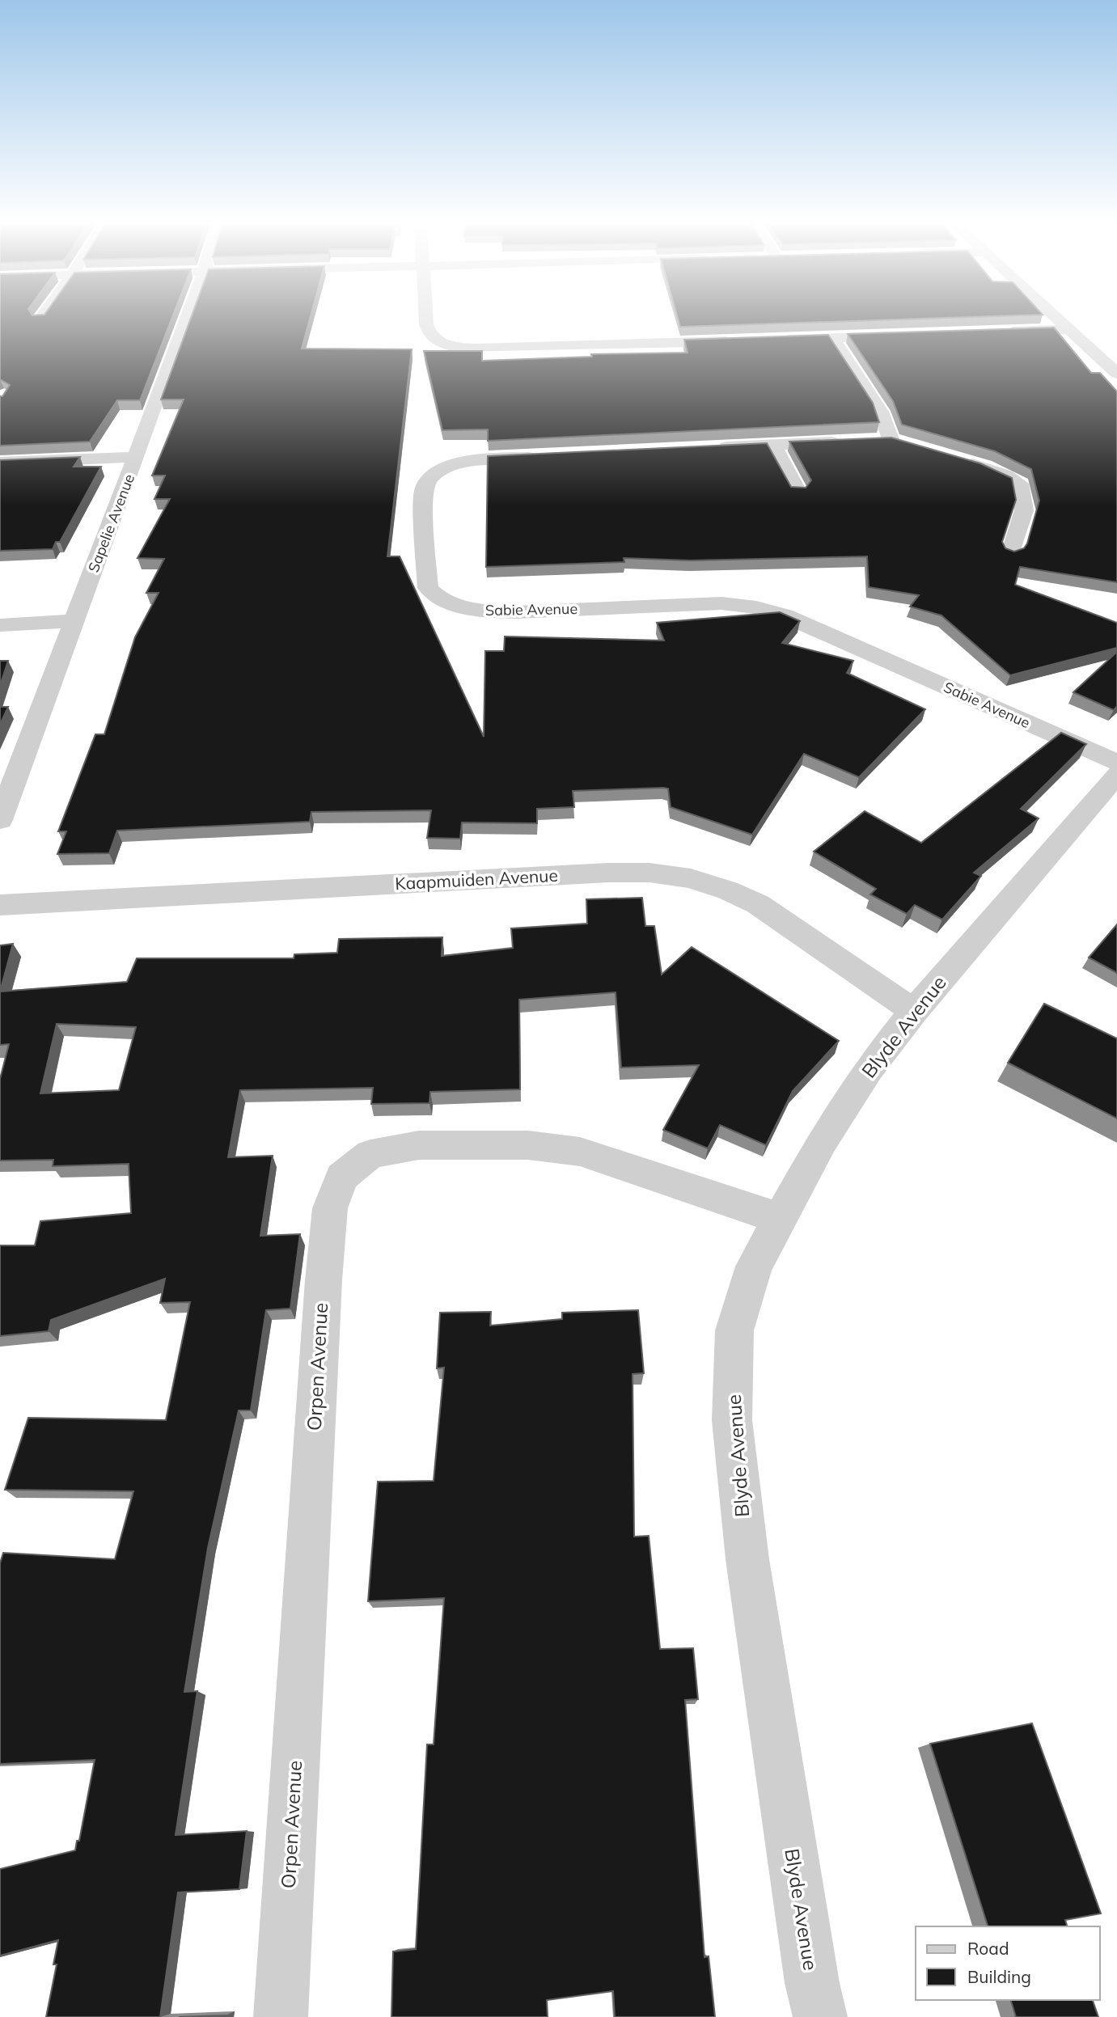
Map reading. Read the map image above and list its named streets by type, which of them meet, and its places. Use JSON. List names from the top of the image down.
{
  "streets": {
    "street": [
      "Sapelie Avenue",
      "Sabie Avenue",
      "Kaapmuiden Avenue",
      "Blyde Avenue",
      "Orpen Avenue"
    ]
  },
  "crossings": [
    ["Kaapmuiden Avenue", "Blyde Avenue"],
    ["Blyde Avenue", "Orpen Avenue"]
  ],
  "legend": ["Road", "Building"]
}
